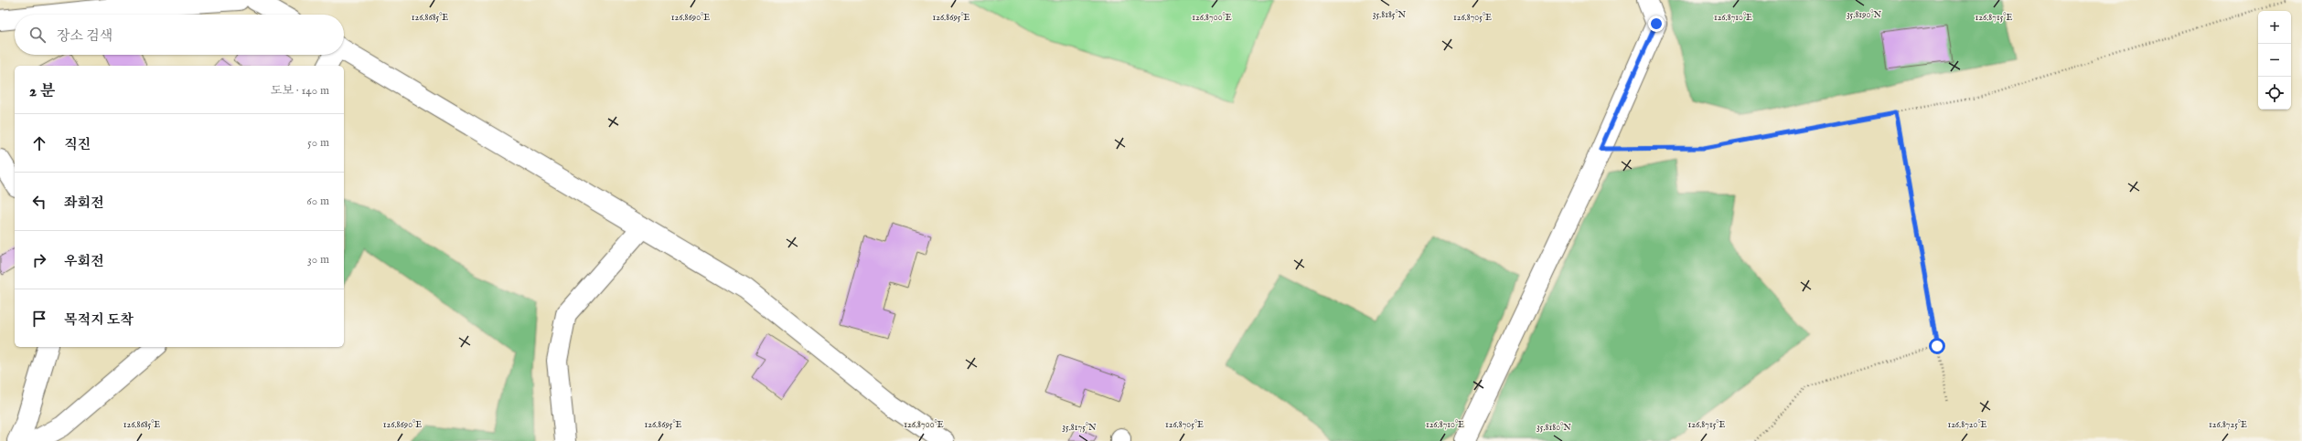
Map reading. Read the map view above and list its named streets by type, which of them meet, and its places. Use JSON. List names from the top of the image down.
{
  "page": {
    "map_buttons": ["+", "−"],
    "search": "장소 검색",
    "heading": ["2 분", "도보 · 140 m"],
    "list": [
      ["직진", "50 m"],
      ["좌회전", "60 m"],
      ["우회전", "30 m"],
      "목적지 도착"
    ]
  },
  "coordinates": [
    "35.8185°N",
    "35.8190°N",
    "126.8685°E",
    "126.8695°E",
    "126.8700°E",
    "126.8715°E",
    "126.8690°E",
    "126.8705°E",
    "126.8710°E",
    "126.8720°E",
    "126.8725°E",
    "35.8175°N",
    "35.8180°N"
  ]
}
